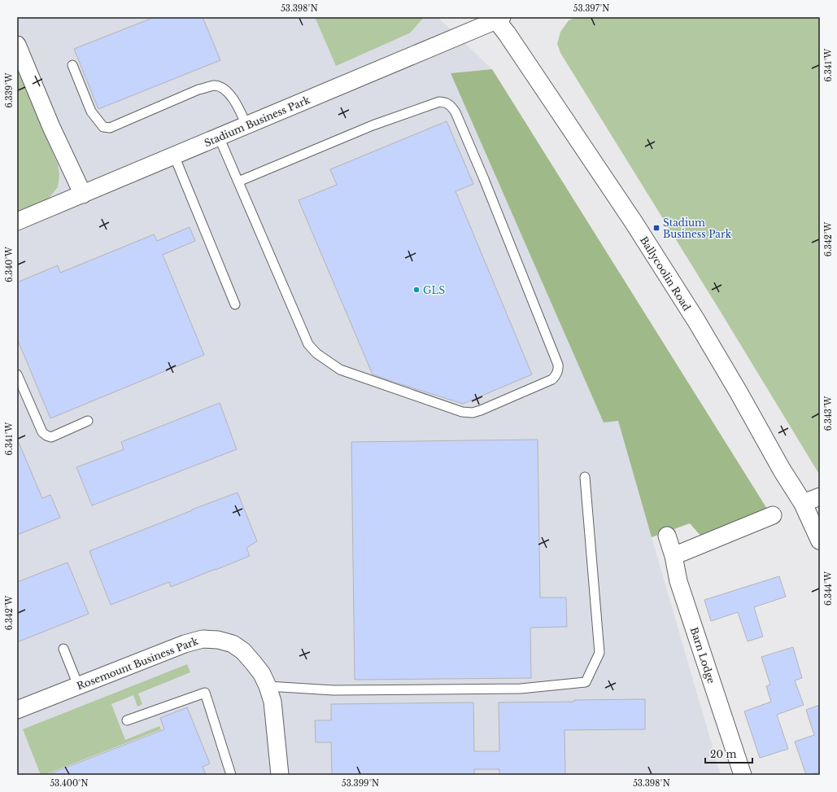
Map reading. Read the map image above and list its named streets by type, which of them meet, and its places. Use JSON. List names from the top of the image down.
{
  "streets": {
    "street": [
      "Stadium Business Park",
      "Ballycoolin Road",
      "Barn Lodge",
      "Rosemount Business Park"
    ]
  },
  "crossings": [
    ["Stadium Business Park", "Ballycoolin Road"]
  ],
  "places": {
    "transit": ["Stadium Business Park"],
    "other": ["GLS"]
  },
  "scale_bar": "20 m",
  "coordinates": [
    "53.398°N",
    "53.397°N",
    "6.341°W",
    "6.339°W",
    "6.342°W",
    "6.340°W",
    "6.343°W",
    "6.344°W",
    "53.400°N",
    "53.399°N"
  ]
}
